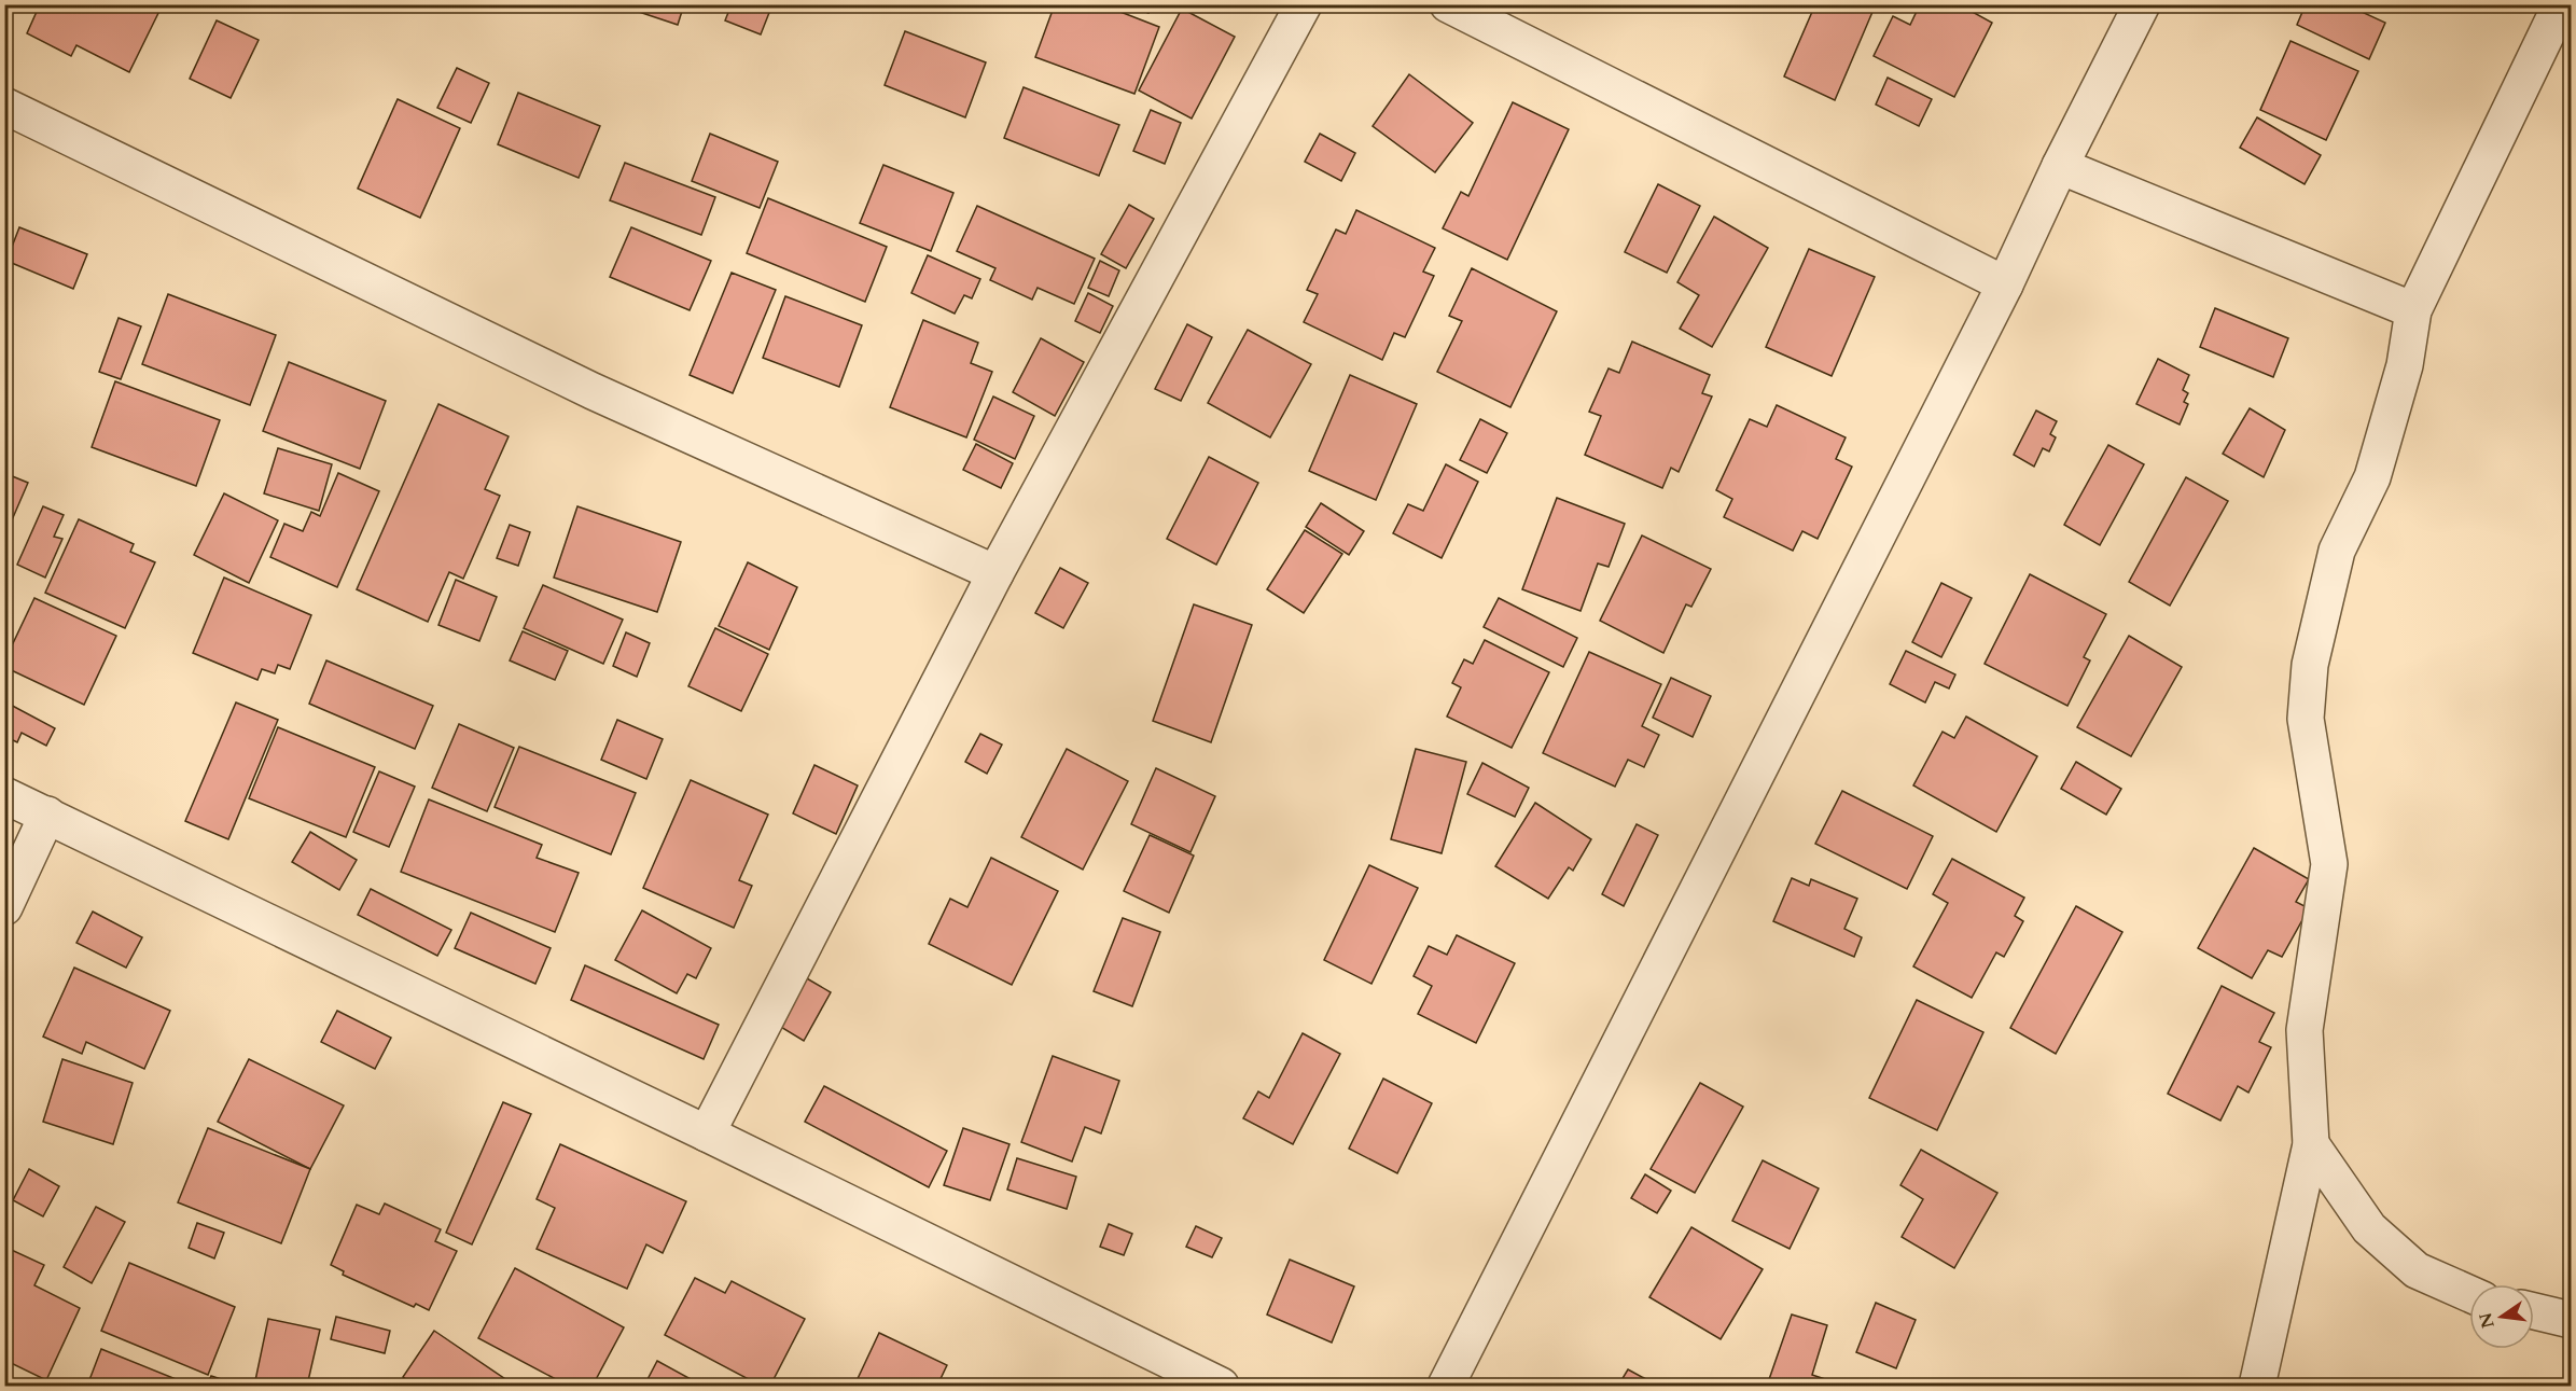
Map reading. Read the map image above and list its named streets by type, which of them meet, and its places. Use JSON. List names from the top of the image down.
{
  "north": "left"
}
